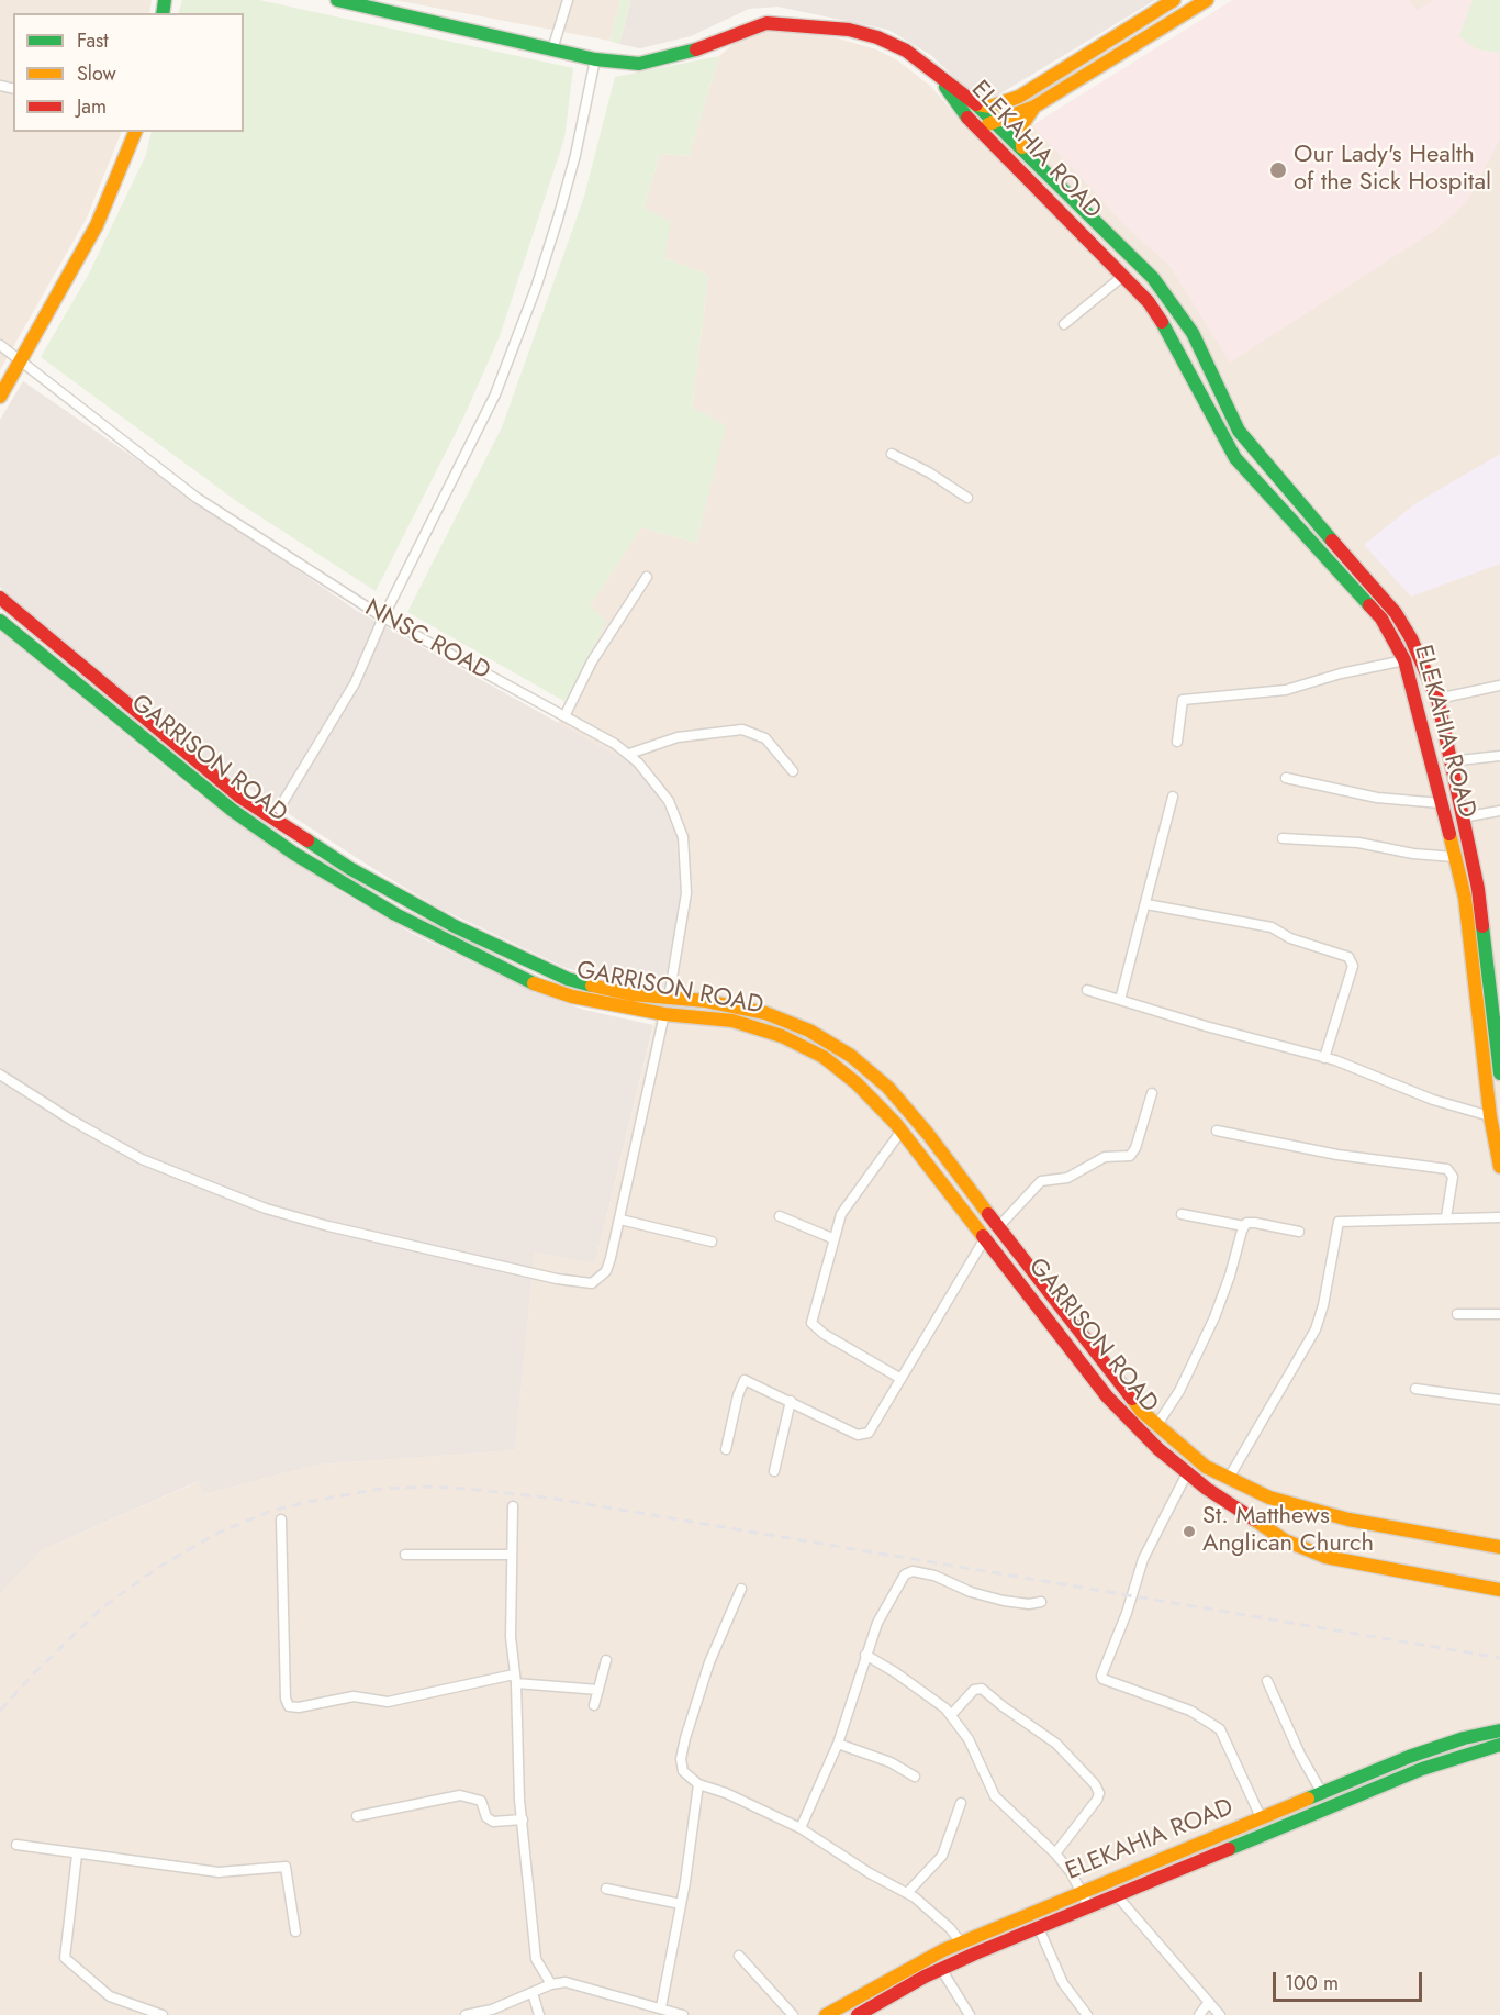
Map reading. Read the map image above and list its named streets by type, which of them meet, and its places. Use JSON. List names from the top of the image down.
{
  "streets": {
    "main road": ["ELEKAHIA ROAD", "GARRISON ROAD"],
    "street": ["NNSC ROAD"]
  },
  "crossings": [
    ["NNSC ROAD", "GARRISON ROAD"]
  ],
  "places": ["Our Lady's Health of the Sick Hospital", "St. Matthews Anglican Church"],
  "legend": ["Fast", "Slow", "Jam"],
  "scale_bar": "100 m"
}
